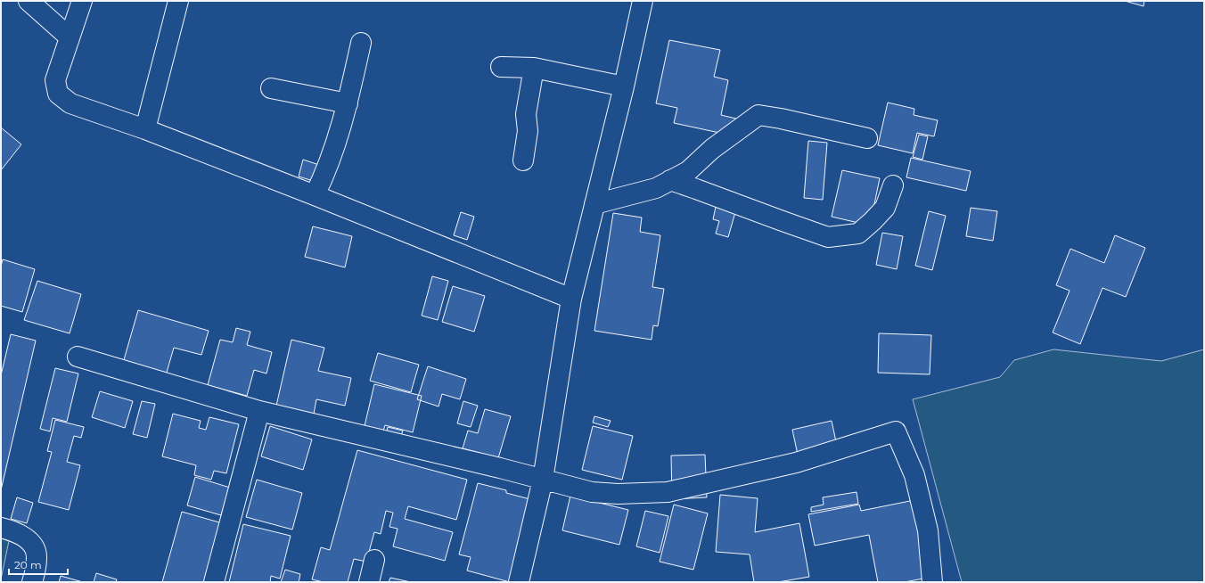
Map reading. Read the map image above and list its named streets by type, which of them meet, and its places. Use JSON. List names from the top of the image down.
{
  "scale_bar": "20 m"
}
